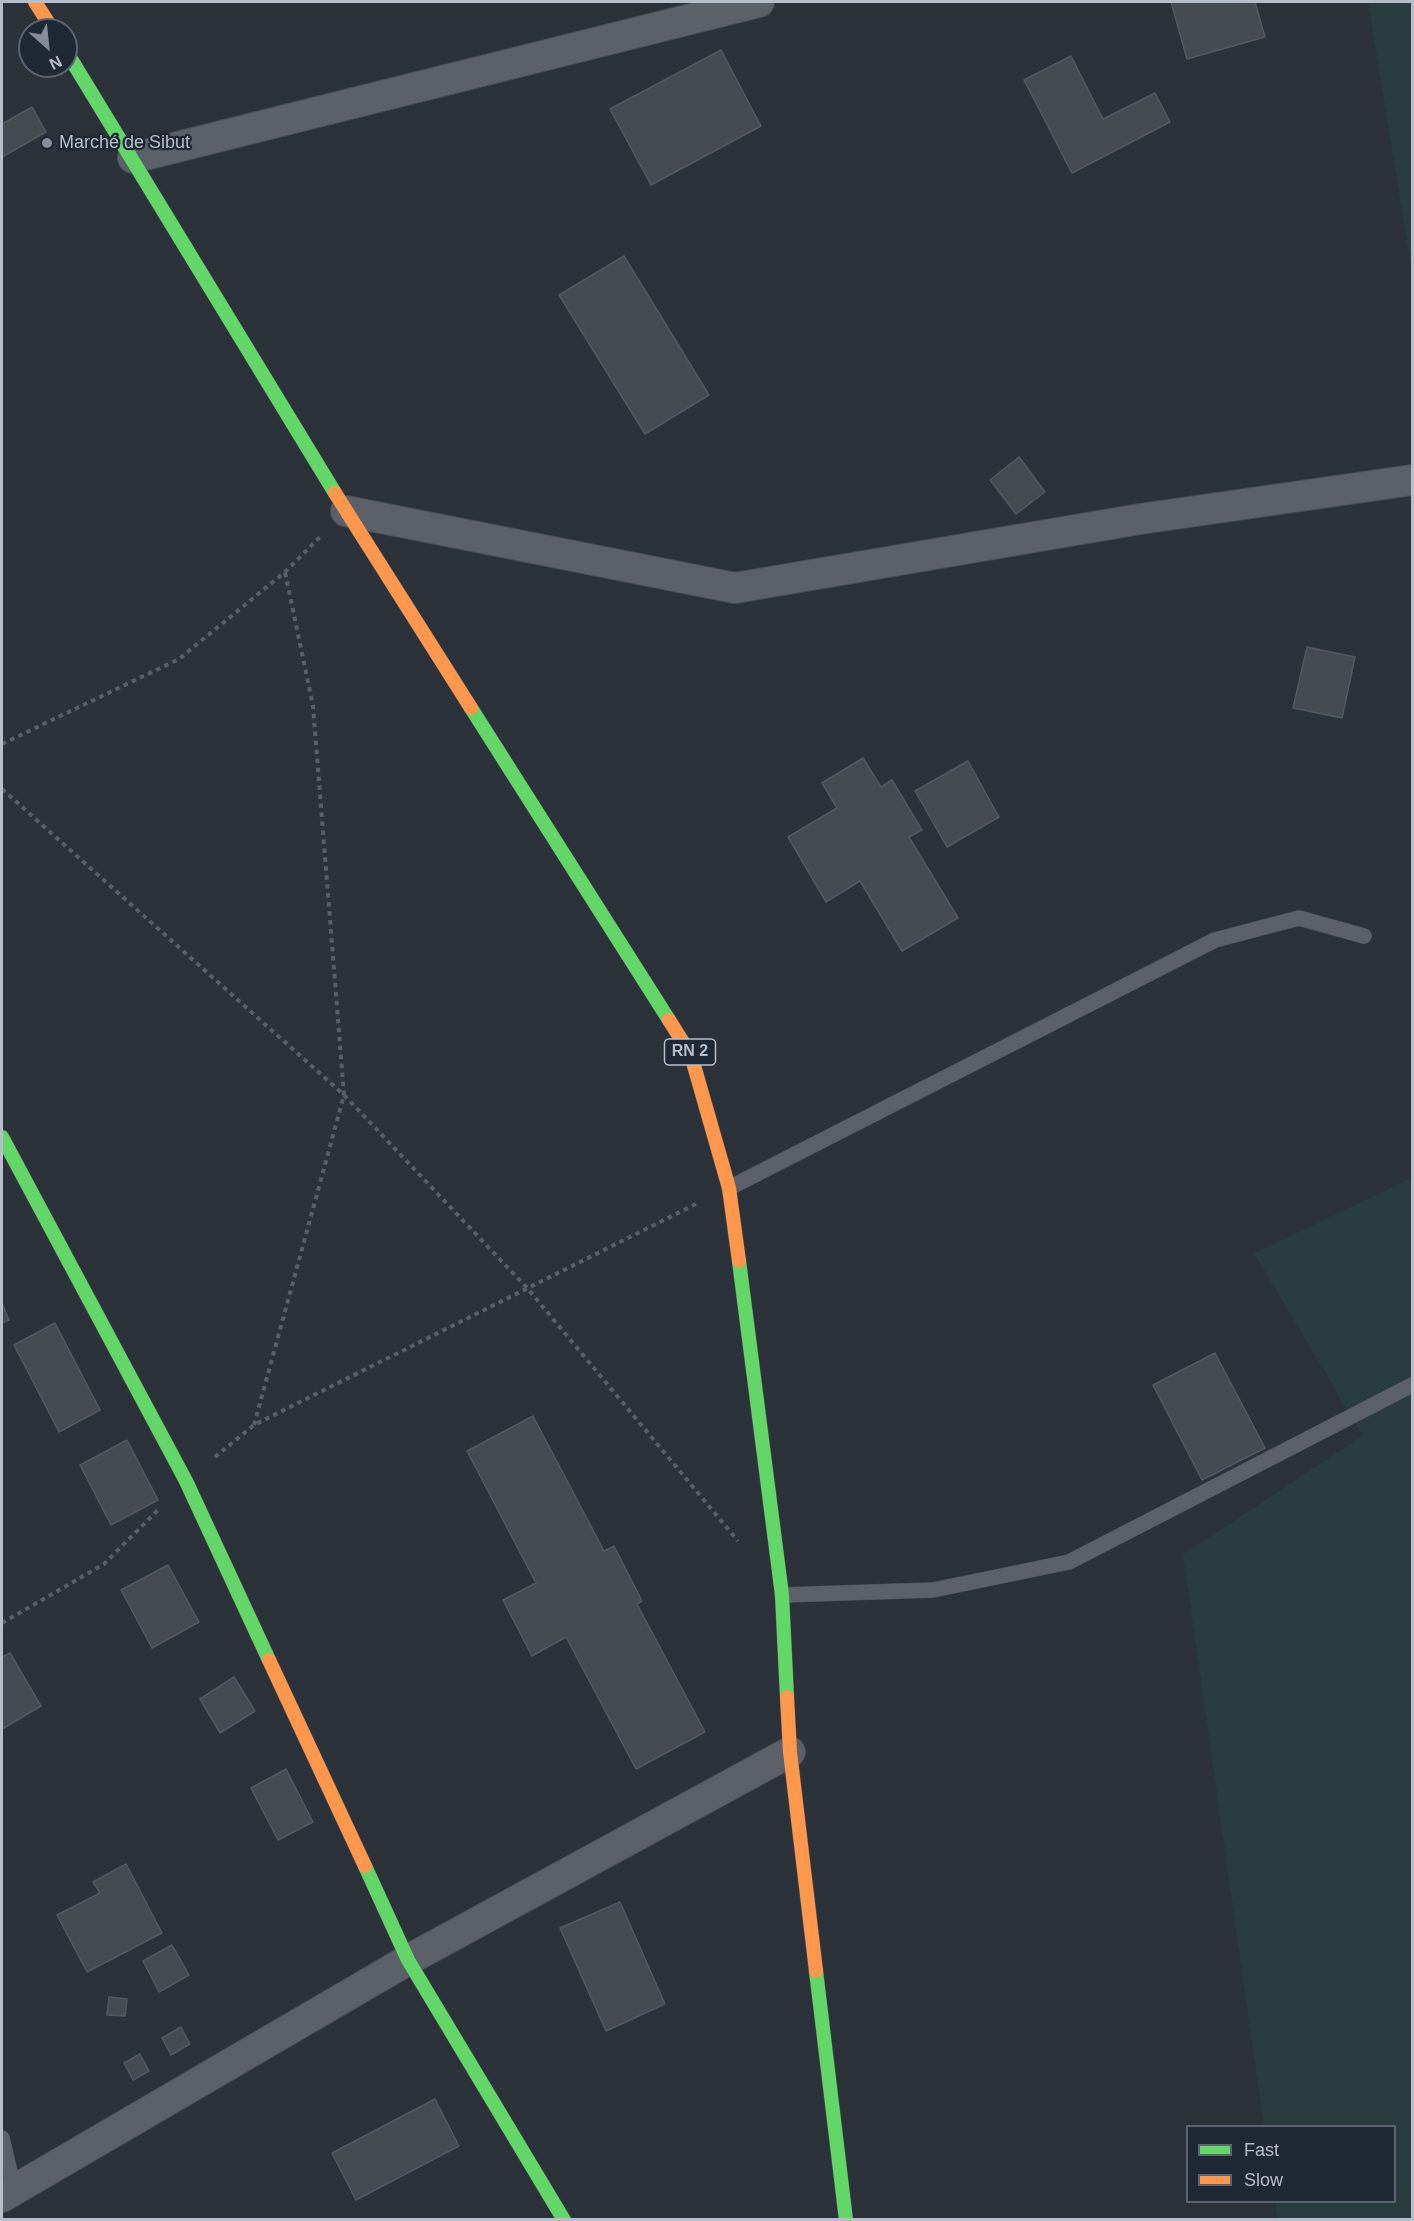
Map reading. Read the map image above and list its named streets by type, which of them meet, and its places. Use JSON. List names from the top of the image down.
{
  "streets": {
    "main road": ["RN 2"]
  },
  "places": ["Marché de Sibut"],
  "legend": ["Fast", "Slow"],
  "north": "bottom right"
}
